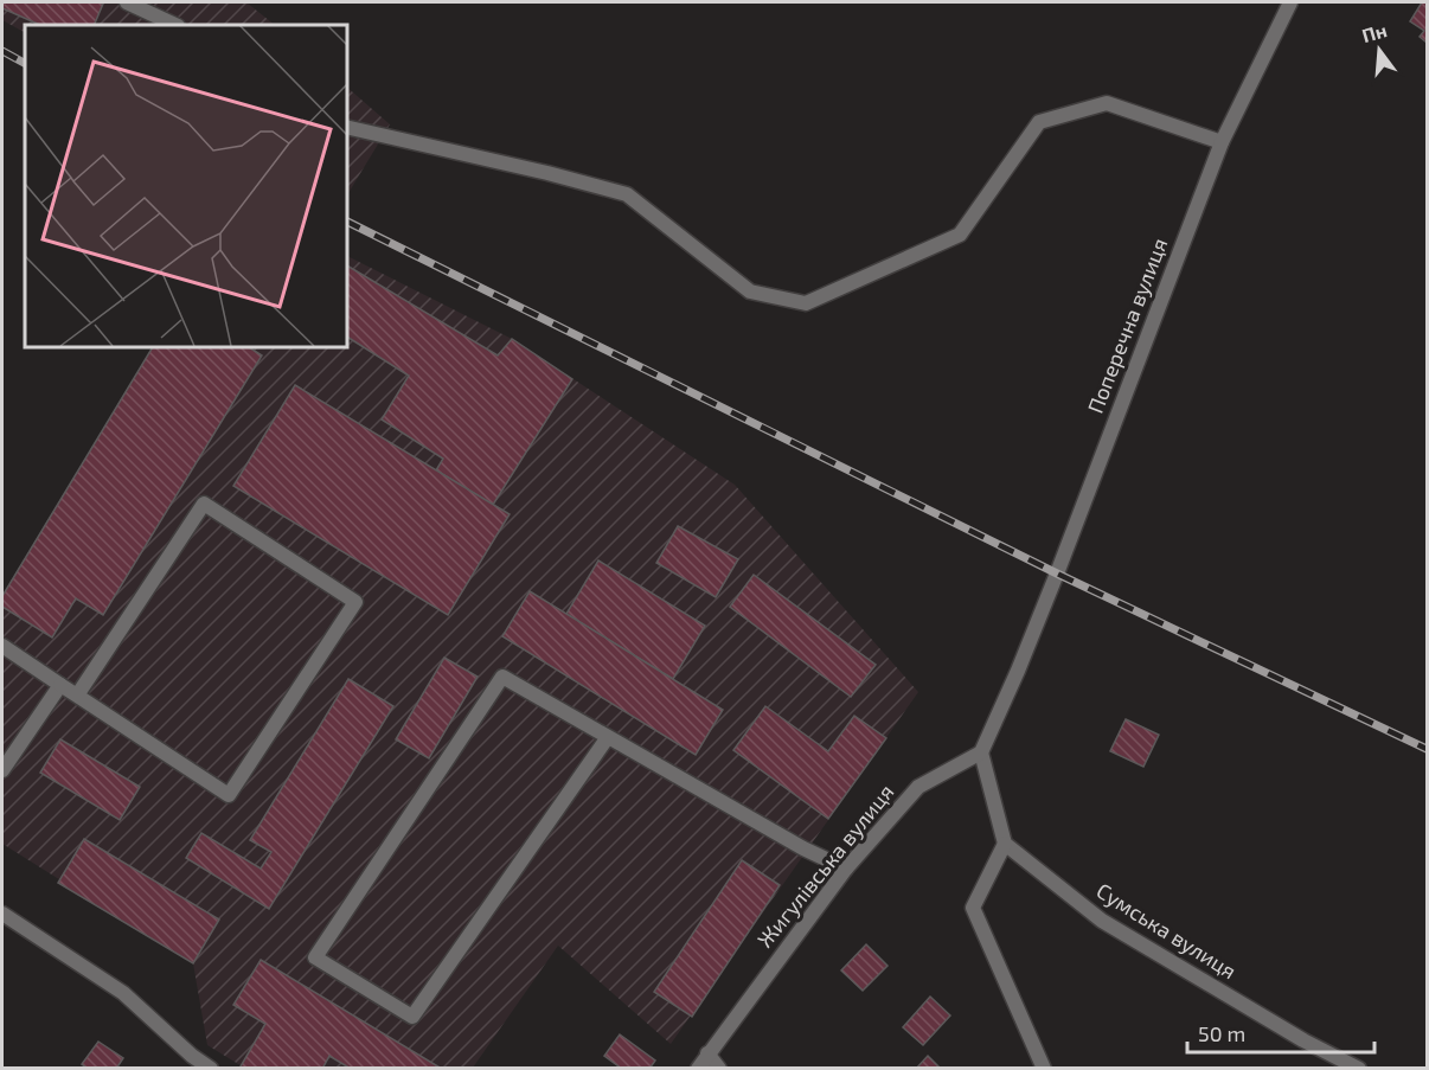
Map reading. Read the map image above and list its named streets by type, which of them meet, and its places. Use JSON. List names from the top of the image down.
{
  "streets": {
    "street": ["Поперечна вулиця", "Жигулівська вулиця", "Сумська вулиця"]
  },
  "crossings": [
    ["Поперечна вулиця", "Жигулівська вулиця"]
  ],
  "scale_bar": "50 m",
  "north": "top"
}
